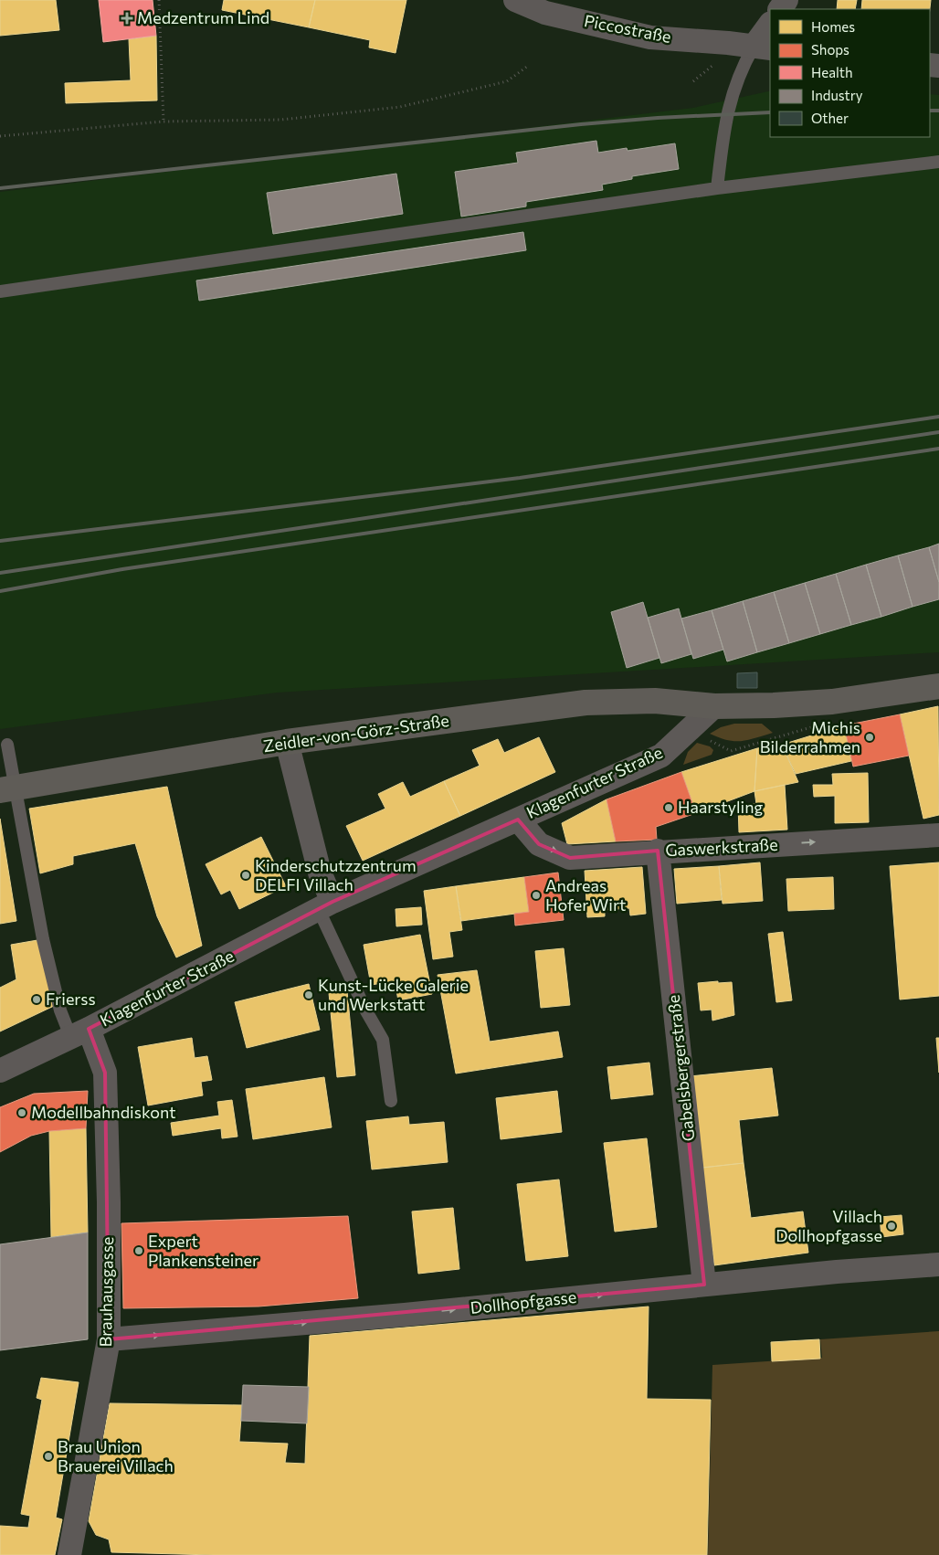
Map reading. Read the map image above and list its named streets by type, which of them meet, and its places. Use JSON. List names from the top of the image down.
{
  "streets": {
    "street": [
      "Piccostraße",
      "Zeidler-von-Görz-Straße",
      "Klagenfurter Straße",
      "Gaswerkstraße",
      "Gabelsbergerstraße",
      "Brauhausgasse",
      "Dollhopfgasse"
    ]
  },
  "crossings": [
    ["Zeidler-von-Görz-Straße", "Klagenfurter Straße"],
    ["Klagenfurter Straße", "Gaswerkstraße"],
    ["Klagenfurter Straße", "Brauhausgasse"],
    ["Gaswerkstraße", "Gabelsbergerstraße"],
    ["Gabelsbergerstraße", "Dollhopfgasse"],
    ["Brauhausgasse", "Dollhopfgasse"]
  ],
  "one_way": ["Dollhopfgasse"],
  "places": {
    "health": ["Medzentrum Lind"],
    "other": [
      "Michis Bilderrahmen",
      "Haarstyling",
      "Kinderschutzzentrum DELFI Villach",
      "Andreas Hofer Wirt",
      "Kunst-Lücke Galerie und Werkstatt",
      "Frierss",
      "Modellbahndiskont",
      "Villach Dollhopfgasse",
      "Expert Plankensteiner",
      "Brau Union Brauerei Villach"
    ]
  },
  "legend": [
    "Homes",
    "Shops",
    "Health",
    "Industry",
    "Other"
  ]
}
